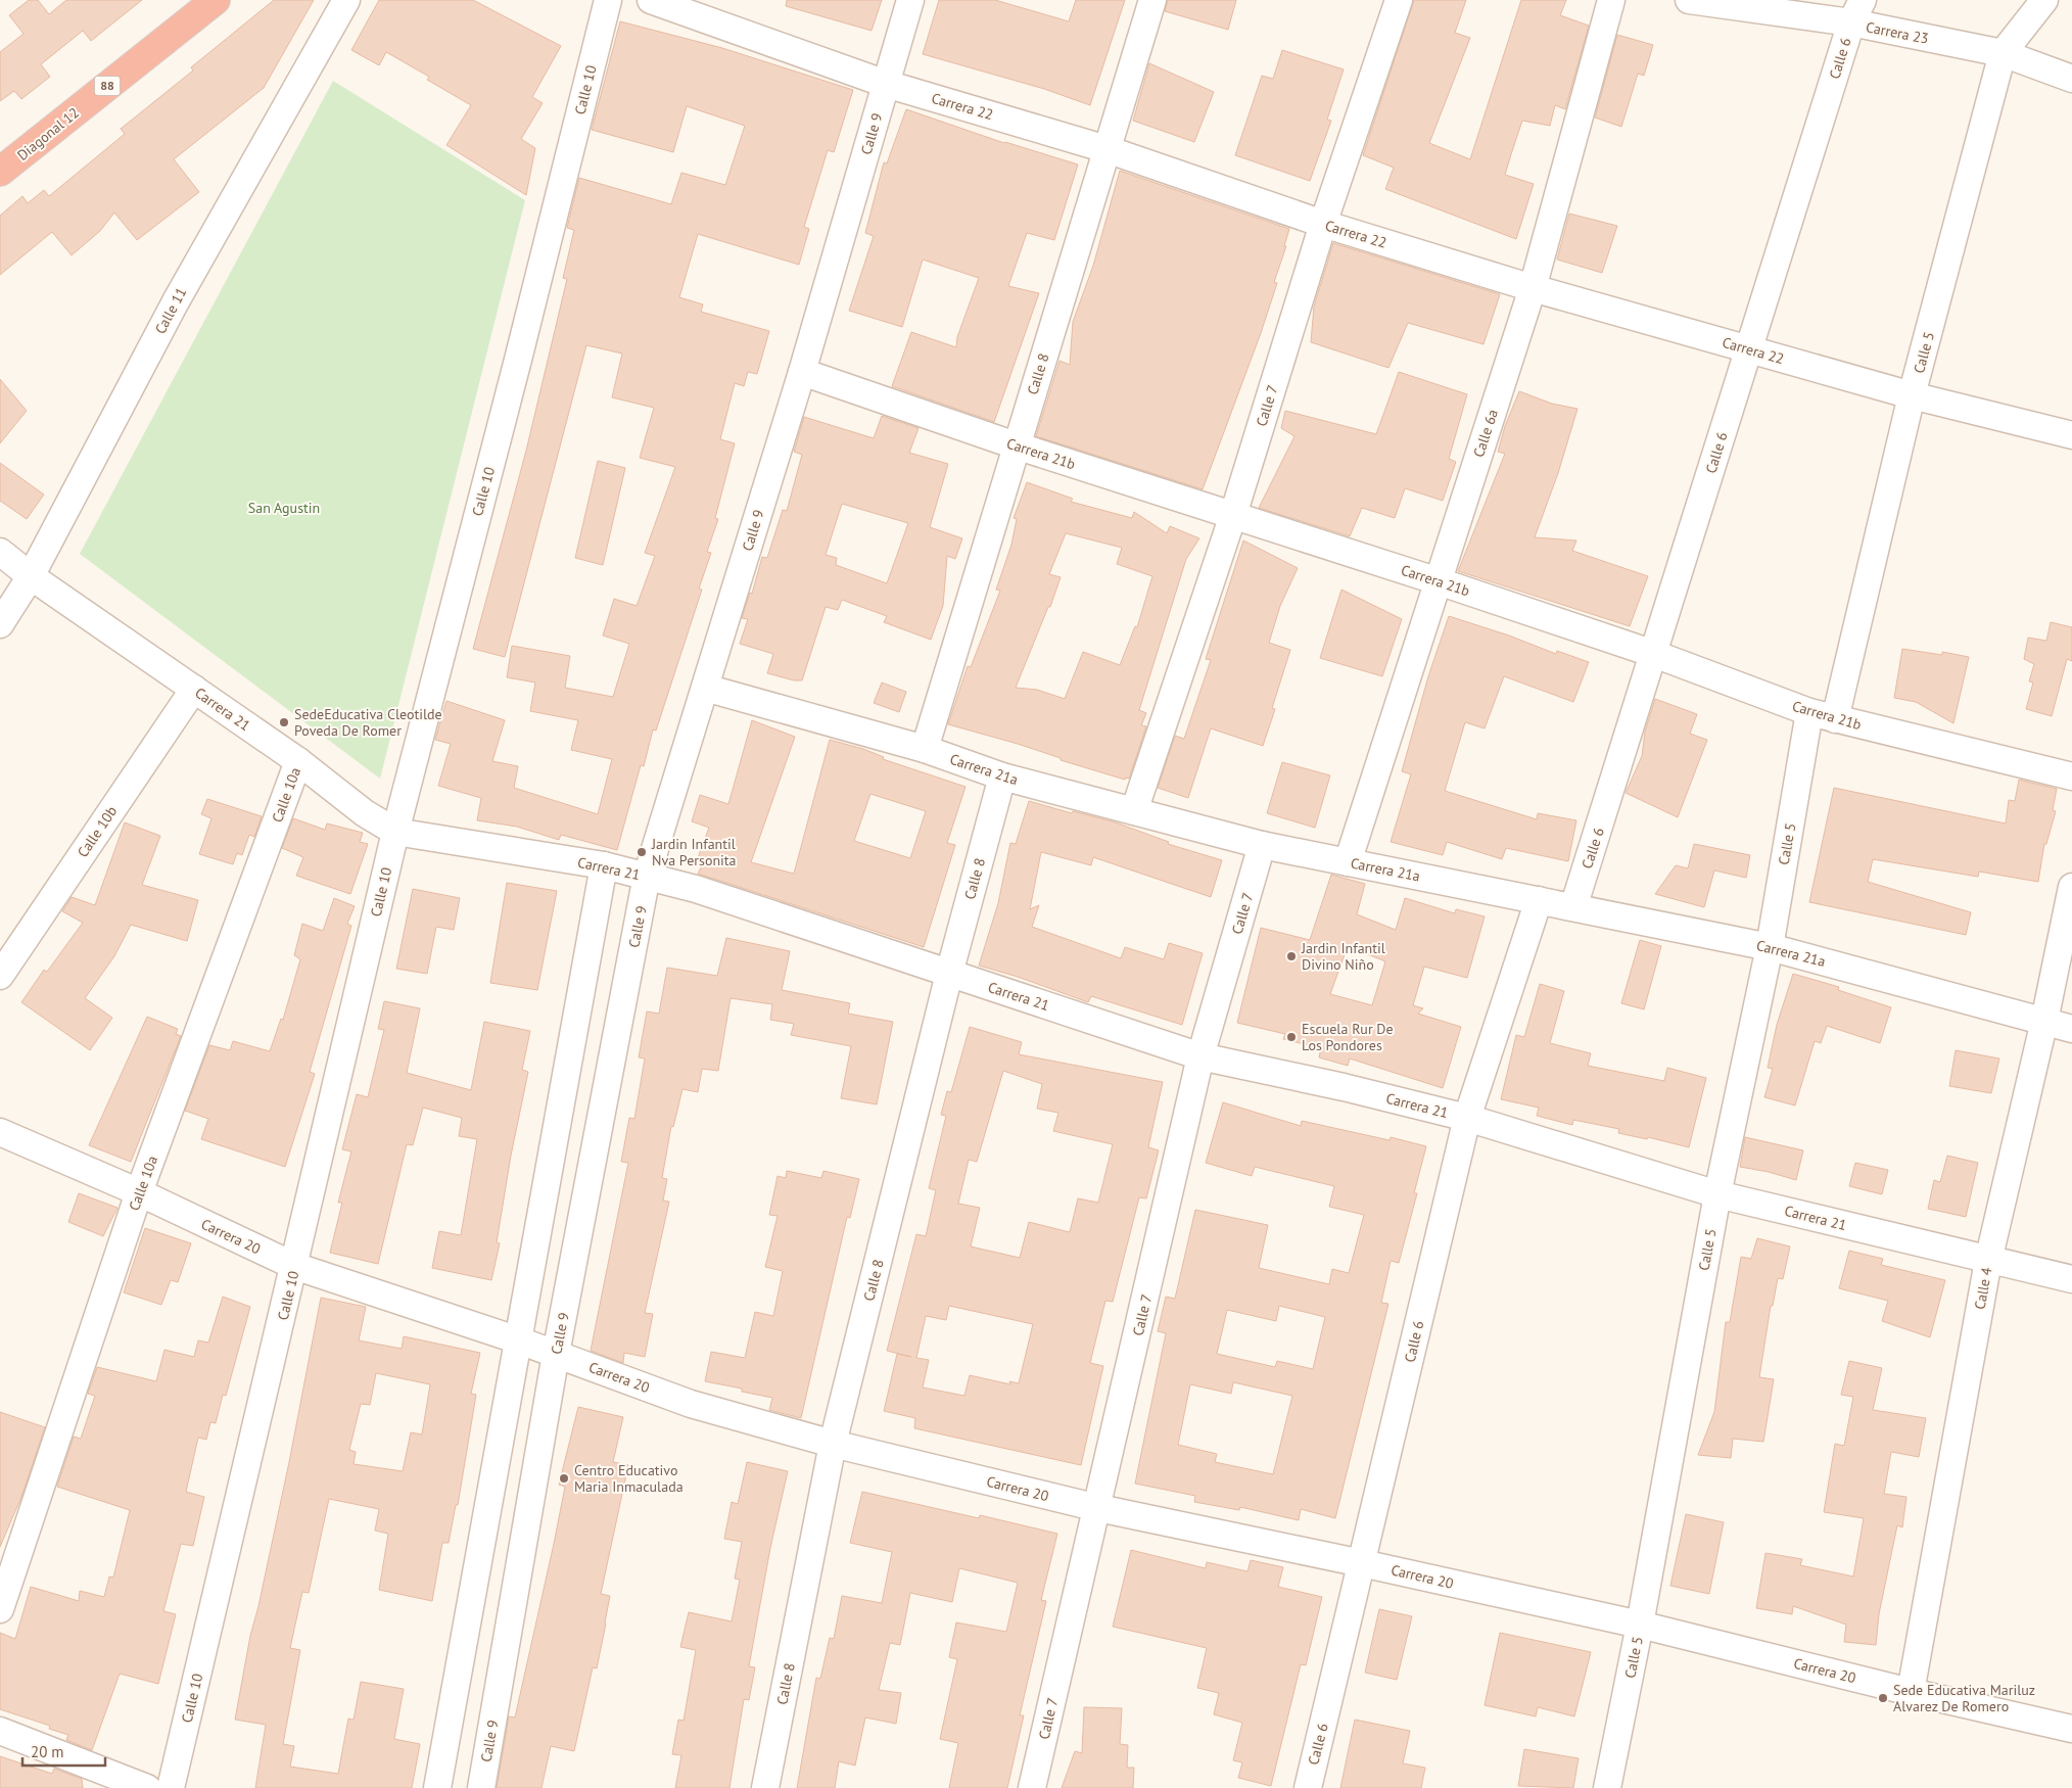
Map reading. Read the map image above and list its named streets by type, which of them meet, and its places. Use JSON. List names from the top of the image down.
{
  "streets": {
    "highway": ["88", "Diagonal 12"],
    "street": [
      "Carrera 23",
      "Calle 6",
      "Calle 10",
      "Carrera 22",
      "Calle 9",
      "Calle 11",
      "Calle 5",
      "Calle 8",
      "Calle 7",
      "Calle 6a",
      "Carrera 21b",
      "Carrera 21",
      "Carrera 21a",
      "Calle 10a",
      "Calle 10b",
      "Carrera 20",
      "Calle 4"
    ]
  },
  "crossings": [
    ["Carrera 23", "Calle 6"],
    ["Carrera 23", "Calle 5"],
    ["Calle 6", "Carrera 22"],
    ["Calle 6", "Carrera 21b"],
    ["Calle 6", "Carrera 21"],
    ["Calle 6", "Carrera 21a"],
    ["Calle 6", "Carrera 20"],
    ["Calle 10", "Carrera 21"],
    ["Calle 10", "Carrera 20"],
    ["Carrera 22", "Calle 9"],
    ["Carrera 22", "Calle 5"],
    ["Carrera 22", "Calle 8"],
    ["Carrera 22", "Calle 7"],
    ["Carrera 22", "Calle 6a"],
    ["Calle 9", "Carrera 21b"],
    ["Calle 9", "Carrera 21"],
    ["Calle 9", "Carrera 21a"],
    ["Calle 9", "Carrera 20"],
    ["Calle 11", "Carrera 21"],
    ["Calle 5", "Carrera 21b"],
    ["Calle 5", "Carrera 21"],
    ["Calle 5", "Carrera 21a"],
    ["Calle 5", "Carrera 20"],
    ["Calle 8", "Carrera 21b"],
    ["Calle 8", "Carrera 21"],
    ["Calle 8", "Carrera 21a"],
    ["Calle 8", "Carrera 20"],
    ["Calle 7", "Carrera 21b"],
    ["Calle 7", "Carrera 21"],
    ["Calle 7", "Carrera 21a"],
    ["Calle 7", "Carrera 20"],
    ["Calle 6a", "Carrera 21b"],
    ["Calle 6a", "Carrera 21a"],
    ["Carrera 21", "Calle 10a"],
    ["Carrera 21", "Calle 10b"],
    ["Carrera 21", "Calle 4"],
    ["Carrera 21a", "Calle 4"],
    ["Calle 10a", "Carrera 20"],
    ["Carrera 20", "Calle 4"]
  ],
  "parks": ["San Agustin"],
  "places": [
    "SedeEducativa Cleotilde Poveda De Romer",
    "Jardin Infantil Nva Personita",
    "Jardin Infantil Divino Niño",
    "Escuela Rur De Los Pondores",
    "Centro Educativo Maria Inmaculada",
    "Sede Educativa Mariluz Alvarez De Romero"
  ],
  "scale_bar": "20 m"
}
